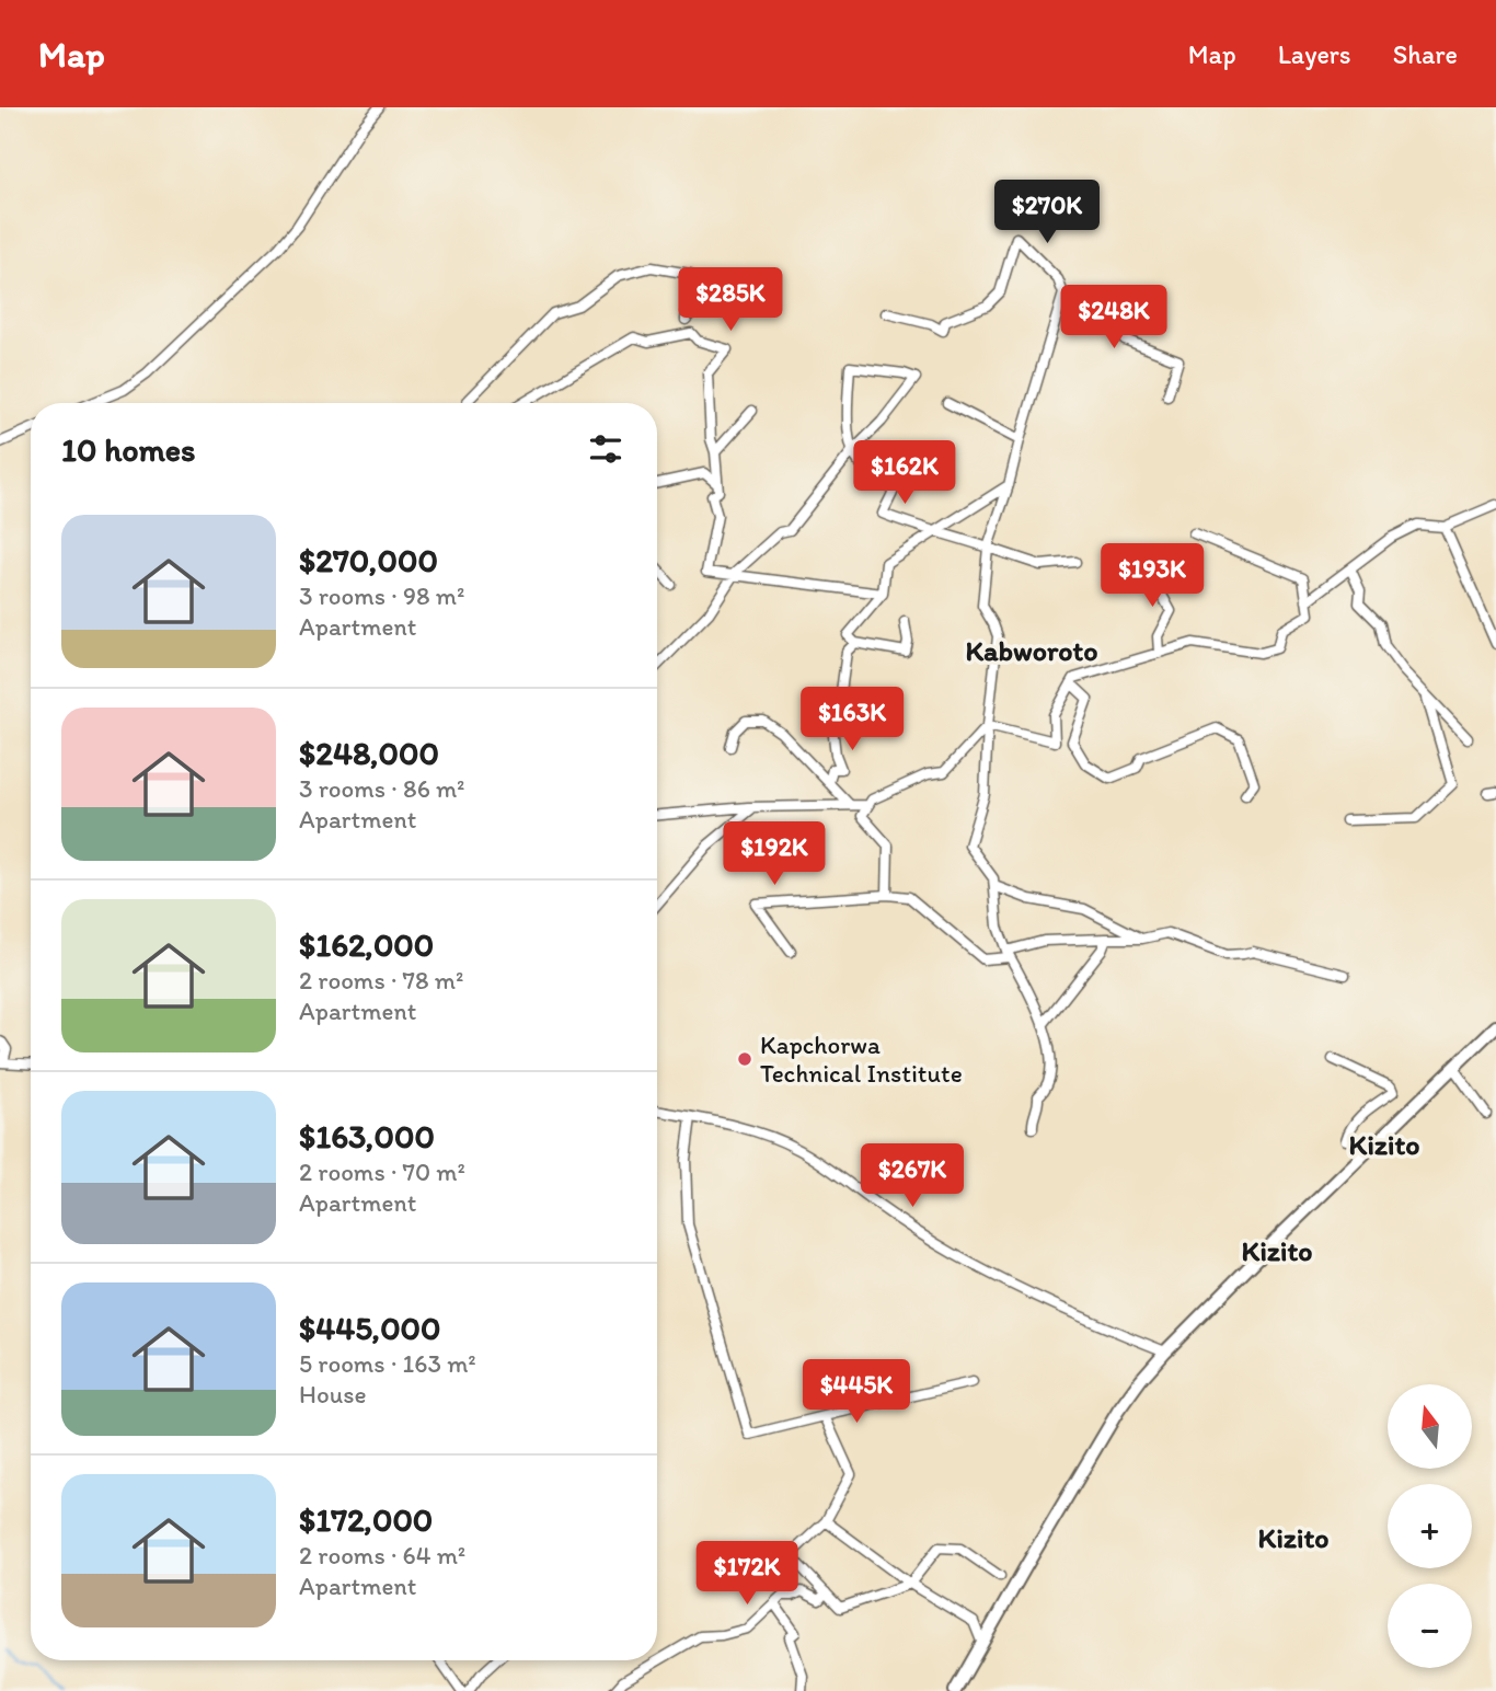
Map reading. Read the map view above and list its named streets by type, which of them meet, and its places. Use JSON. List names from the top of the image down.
{
  "districts": [
    "Kabworoto",
    "Kizito",
    "Kizito",
    "Kizito"
  ],
  "places": ["Kapchorwa Technical Institute"],
  "north": "top",
  "page": {
    "header": "Map",
    "nav": ["Map", "Layers", "Share"],
    "price": [
      "$270K",
      "$285K",
      "$248K",
      "$162K",
      "$193K",
      "$163K",
      "$192K",
      "$267K",
      "$445K",
      "$172K"
    ],
    "heading": "10 homes",
    "list": [
      {
        "name": "$270,000",
        "note": "3 rooms · 98 m² · Apartment"
      },
      {
        "name": "$248,000",
        "note": "3 rooms · 86 m² · Apartment"
      },
      {
        "name": "$162,000",
        "note": "2 rooms · 78 m² · Apartment"
      },
      {
        "name": "$163,000",
        "note": "2 rooms · 70 m² · Apartment"
      },
      {
        "name": "$445,000",
        "note": "5 rooms · 163 m² · House"
      },
      {
        "name": "$172,000",
        "note": "2 rooms · 64 m² · Apartment"
      }
    ],
    "map_buttons": ["+", "−"]
  }
}
